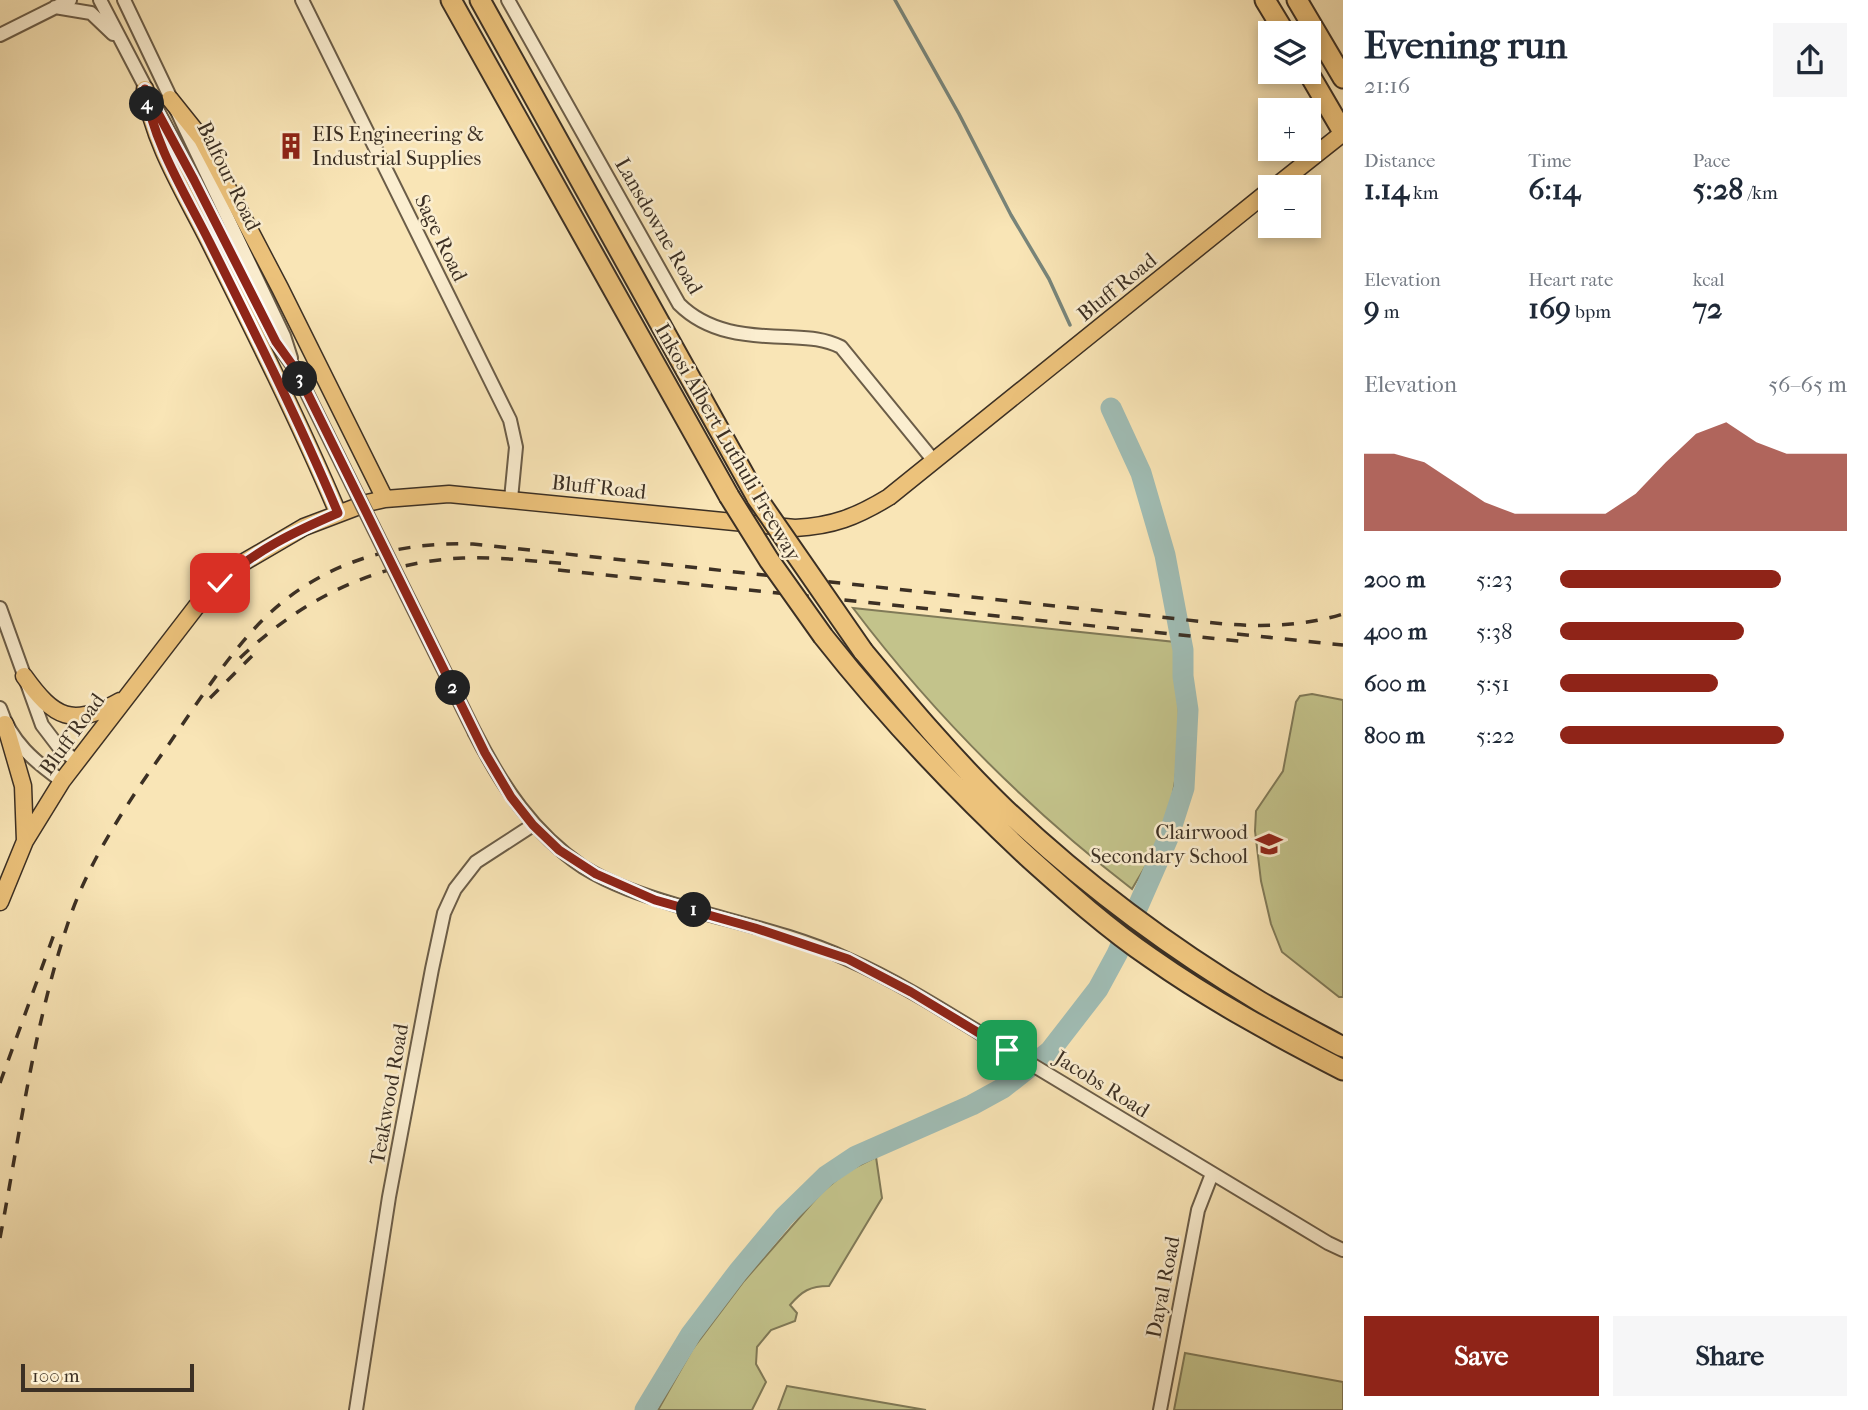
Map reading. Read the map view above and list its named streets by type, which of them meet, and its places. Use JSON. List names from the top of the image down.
{
  "streets": {
    "highway": ["Inkosi Albert Luthuli Freeway"],
    "main road": ["Bluff Road"],
    "street": [
      "Balfour Road",
      "Lansdowne Road",
      "Sage Road",
      "Jacobs Road",
      "Teakwood Road",
      "Dayal Road"
    ]
  },
  "crossings": [
    ["Balfour Road", "Jacobs Road"],
    ["Balfour Road", "Teakwood Road"],
    ["Lansdowne Road", "Bluff Road"],
    ["Sage Road", "Bluff Road"],
    ["Jacobs Road", "Teakwood Road"],
    ["Jacobs Road", "Dayal Road"]
  ],
  "places": {
    "building": ["EIS Engineering & Industrial Supplies"],
    "school or university": ["Clairwood Secondary School"]
  },
  "scale_bar": "100 m",
  "page": {
    "heading": ["Evening run", "21:16"],
    "map_buttons": ["+", "−"],
    "pins": [
      "4",
      "3",
      "2",
      "1"
    ],
    "stats": [
      ["Distance", "1.14 km"],
      ["Time", "6:14"],
      ["Pace", "5:28 /km"],
      ["Elevation", "9 m"],
      ["Heart rate", "169 bpm"],
      ["kcal", "72"]
    ],
    "chart": ["Elevation", "56–65 m"],
    "list": [
      {
        "name": "200 m",
        "note": "5:23"
      },
      {
        "name": "400 m",
        "note": "5:38"
      },
      {
        "name": "600 m",
        "note": "5:51"
      },
      {
        "name": "800 m",
        "note": "5:22"
      }
    ],
    "buttons": ["Save", "Share"],
    "scale": "100 m"
  }
}
